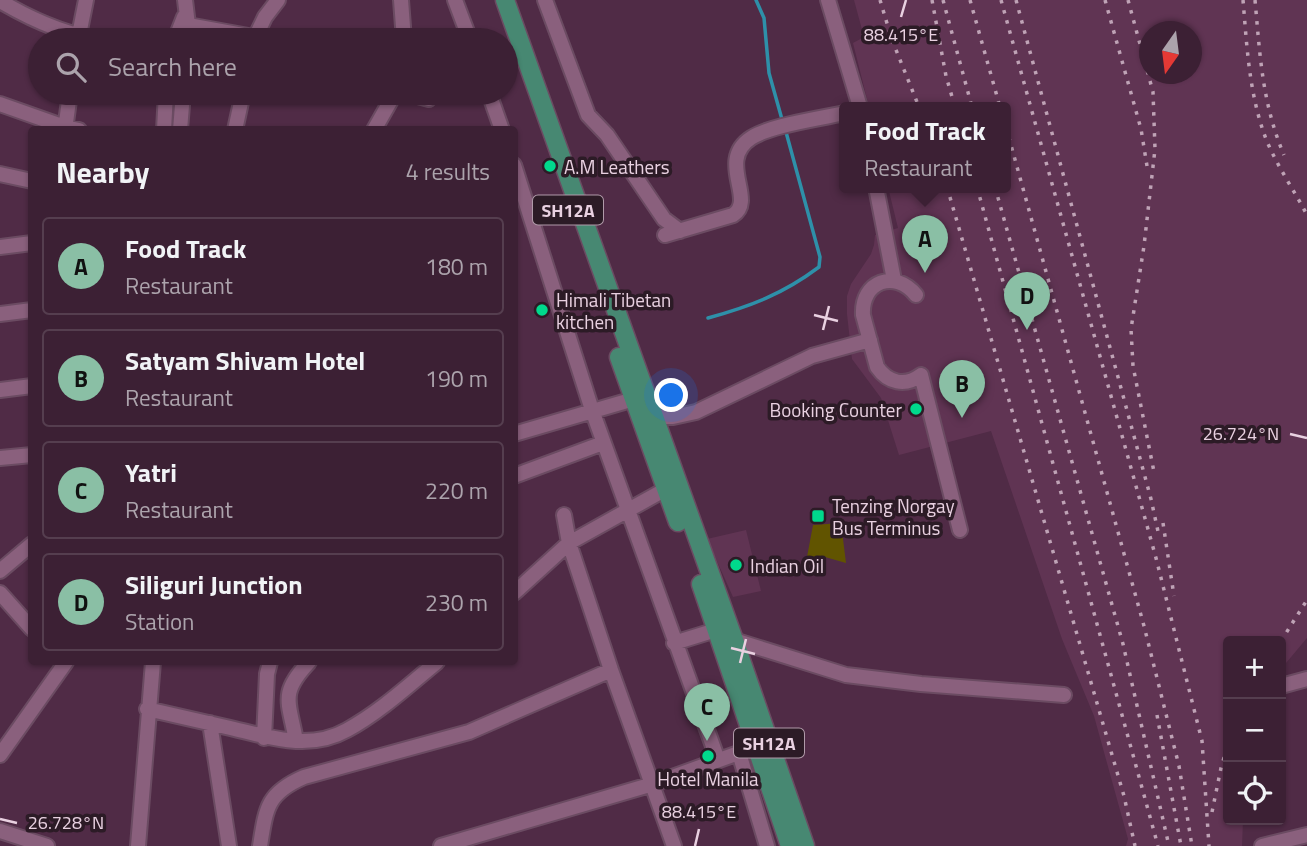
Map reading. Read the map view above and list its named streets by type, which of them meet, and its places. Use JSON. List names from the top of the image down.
{
  "streets": {
    "main road": ["SH12A"]
  },
  "places": {
    "other": [
      "A.M Leathers",
      "Himali Tibetan kitchen",
      "Booking Counter",
      "Indian Oil",
      "Hotel Manila"
    ],
    "transit": ["Tenzing Norgay Bus Terminus"]
  },
  "north": "bottom",
  "page": {
    "search": "Search here",
    "popup": ["Food Track", "Restaurant"],
    "heading": ["Nearby", "4 results"],
    "pins": [
      "A",
      "D",
      "B",
      "C"
    ],
    "list": [
      {
        "mark": "A",
        "name": "Food Track",
        "note": "Restaurant",
        "value": "180 m"
      },
      {
        "mark": "B",
        "name": "Satyam Shivam Hotel",
        "note": "Restaurant",
        "value": "190 m"
      },
      {
        "mark": "C",
        "name": "Yatri",
        "note": "Restaurant",
        "value": "220 m"
      },
      {
        "mark": "D",
        "name": "Siliguri Junction",
        "note": "Station",
        "value": "230 m"
      }
    ],
    "map_buttons": ["+", "−"]
  },
  "coordinates": ["88.415°E", "26.724°N", "26.728°N"]
}
